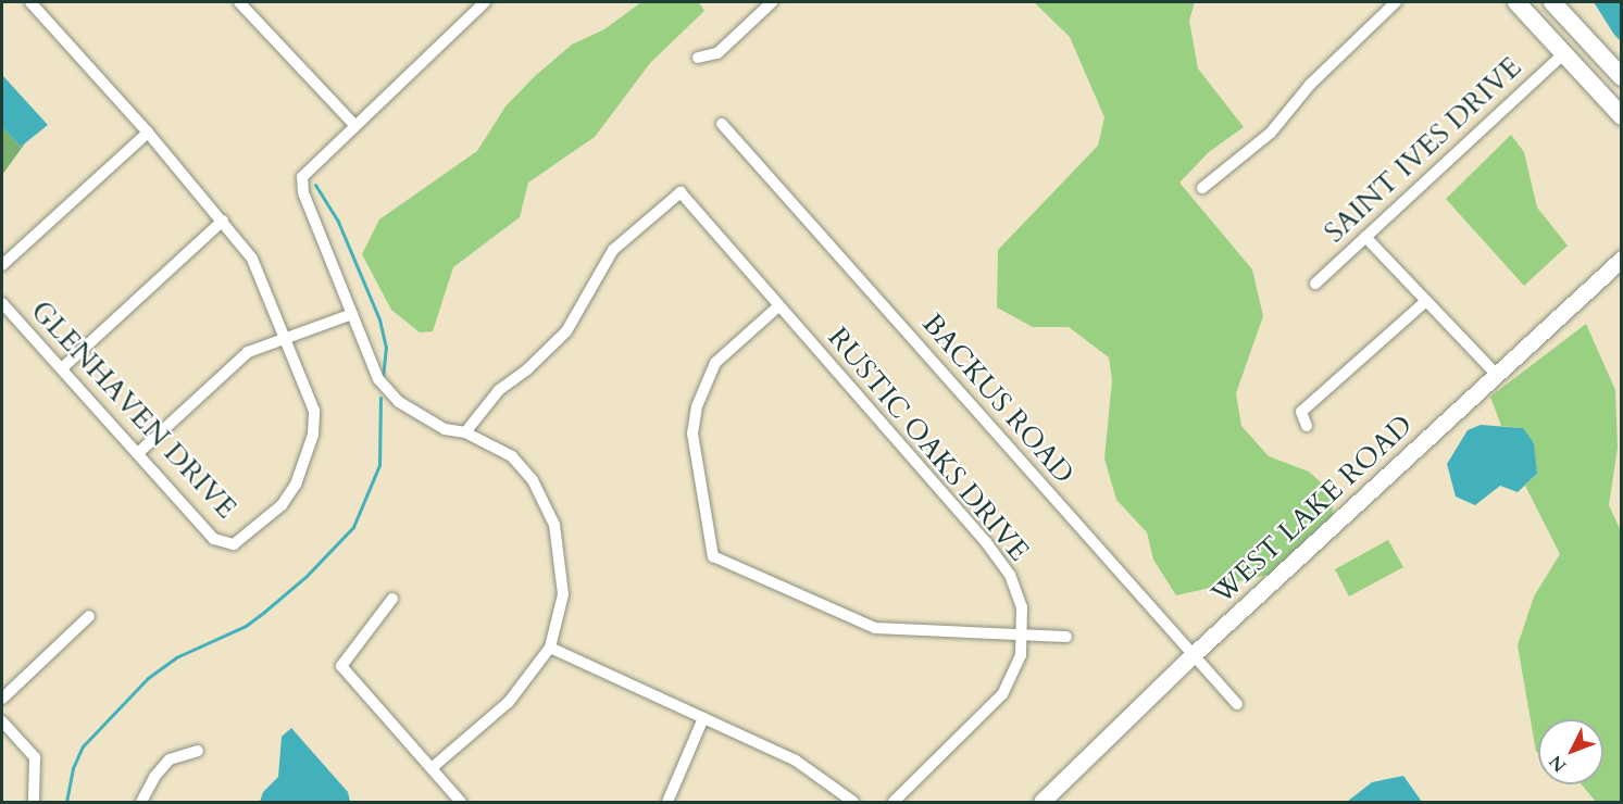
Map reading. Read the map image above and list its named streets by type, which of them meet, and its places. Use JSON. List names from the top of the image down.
{
  "streets": {
    "street": [
      "SAINT IVES DRIVE",
      "BACKUS ROAD",
      "GLENHAVEN DRIVE",
      "RUSTIC OAKS DRIVE",
      "WEST LAKE ROAD"
    ]
  },
  "crossings": [
    ["BACKUS ROAD", "WEST LAKE ROAD"]
  ],
  "north": "bottom left"
}
